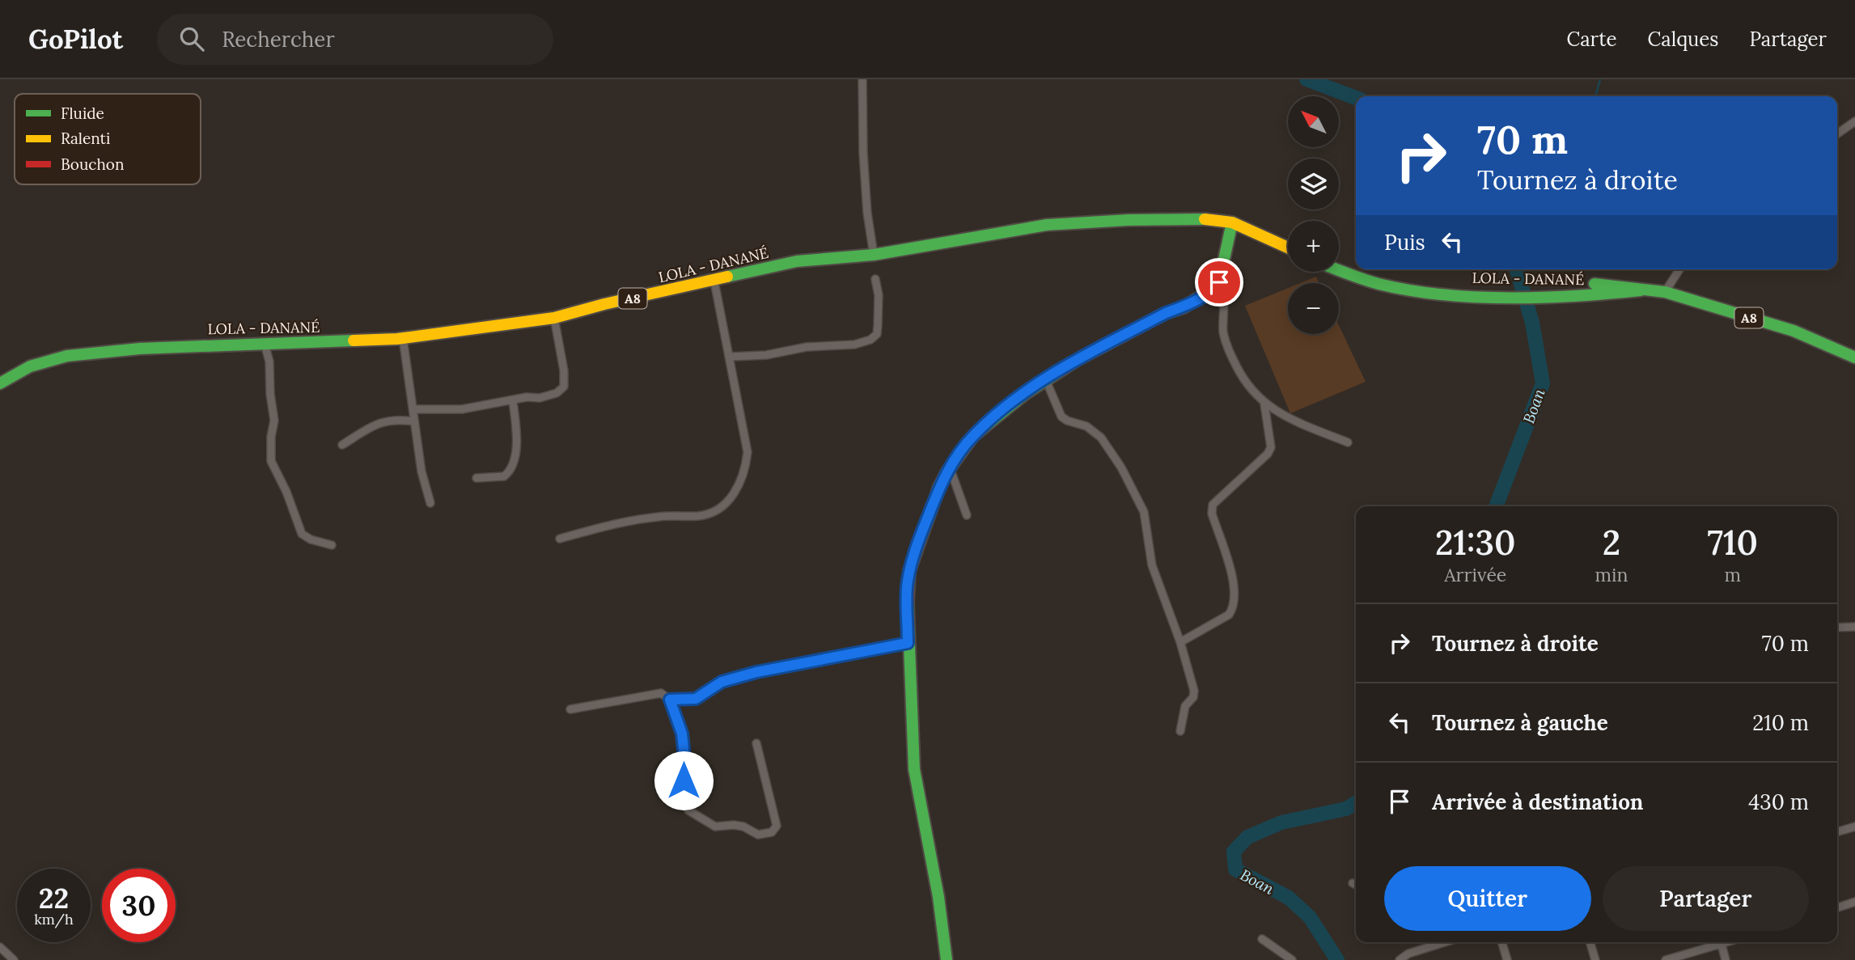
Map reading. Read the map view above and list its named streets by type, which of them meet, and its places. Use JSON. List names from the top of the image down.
{
  "streets": {
    "main road": ["LOLA - DANANÉ", "A8"]
  },
  "water": ["Boan"],
  "legend": ["Fluide", "Ralenti", "Bouchon"],
  "north": "top left",
  "page": {
    "header": "GoPilot",
    "search": "Rechercher",
    "nav": ["Carte", "Calques", "Partager"],
    "map_buttons": ["+", "−"],
    "turn": ["70 m", "Tournez à droite"],
    "then": "Puis",
    "eta": [
      "21:30",
      "Arrivée",
      "2",
      "min",
      "710",
      "m"
    ],
    "list": [
      {
        "name": "Tournez à droite",
        "value": "70 m"
      },
      {
        "name": "Tournez à gauche",
        "value": "210 m"
      },
      {
        "name": "Arrivée à destination",
        "value": "430 m"
      }
    ],
    "buttons": ["Quitter", "Partager"],
    "speed": "22 km/h",
    "limit": "30"
  }
}
